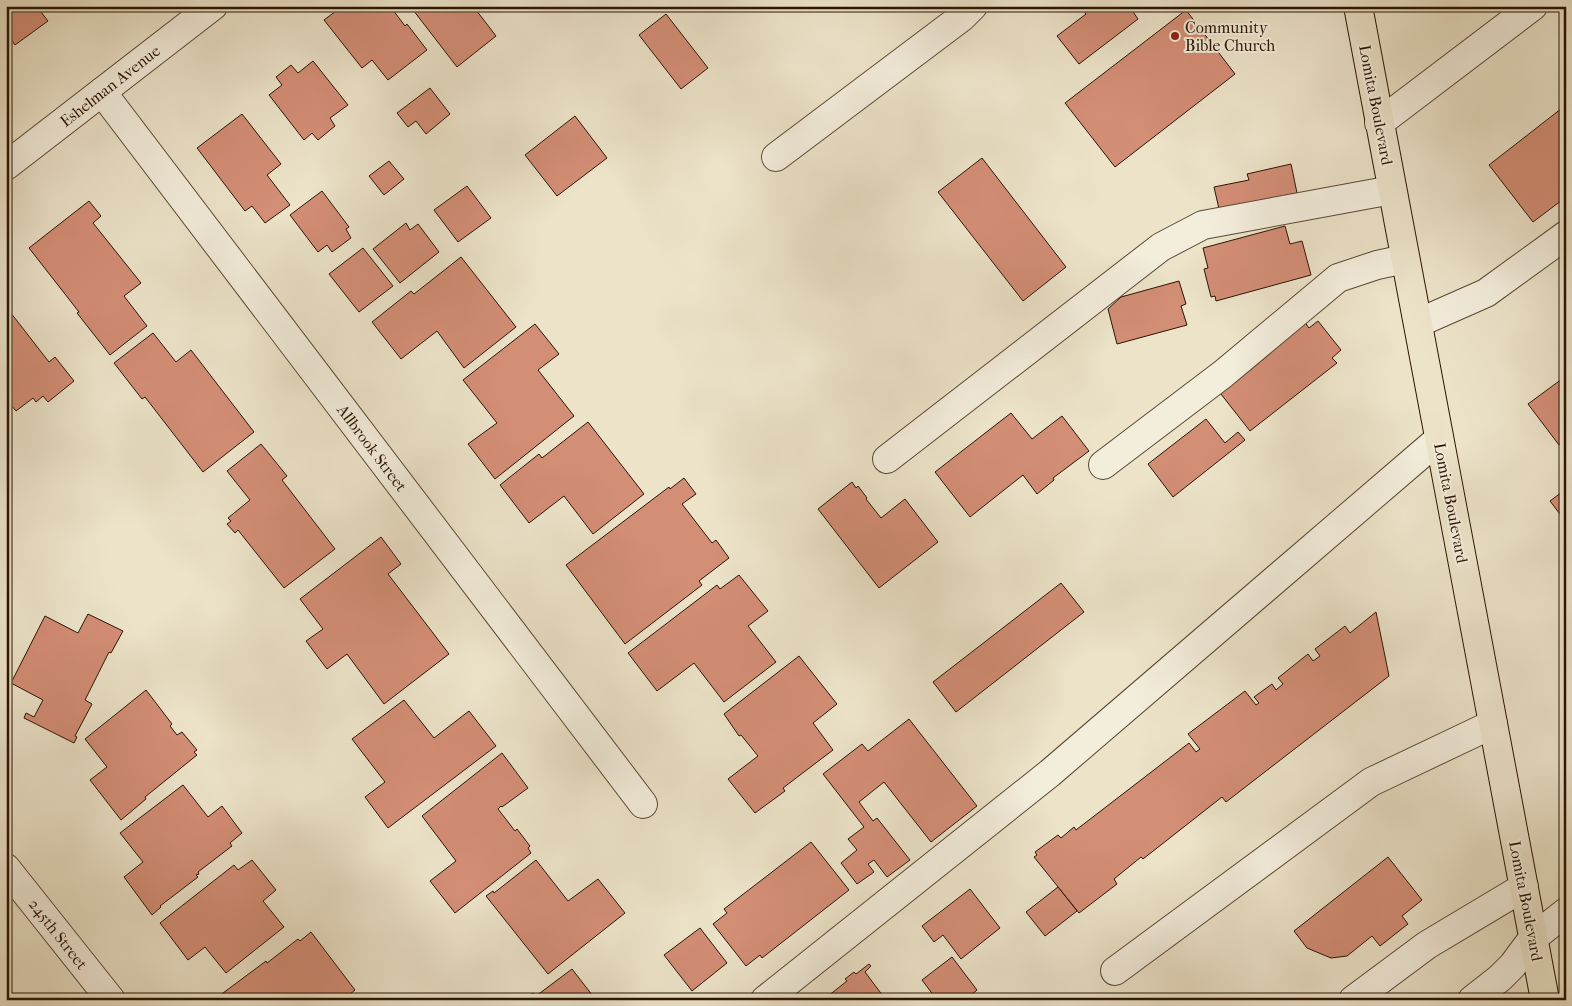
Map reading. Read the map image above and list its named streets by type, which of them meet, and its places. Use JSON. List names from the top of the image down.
{
  "streets": {
    "main road": ["Lomita Boulevard"],
    "street": ["Eshelman Avenue", "Allbrook Street", "245th Street"]
  },
  "crossings": [
    ["Eshelman Avenue", "Allbrook Street"]
  ],
  "places": ["Community Bible Church"]
}
